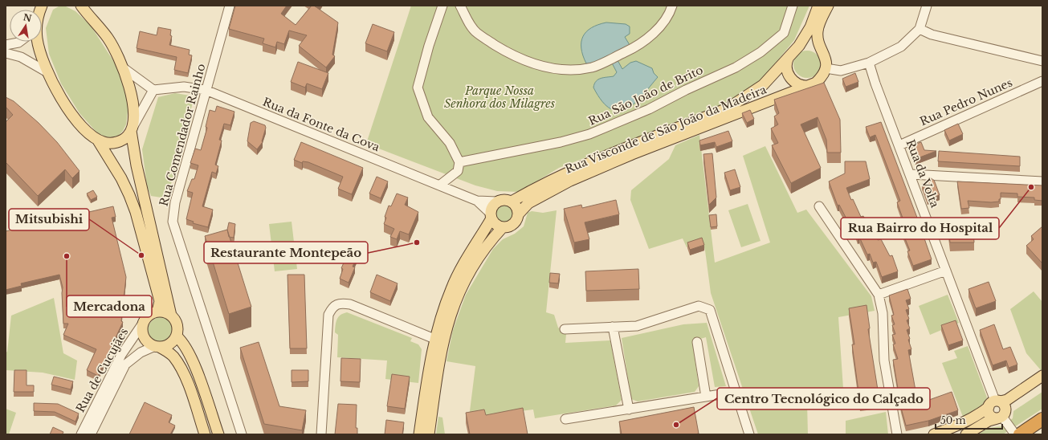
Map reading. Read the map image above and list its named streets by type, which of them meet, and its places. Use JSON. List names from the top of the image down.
{
  "streets": {
    "main road": ["Rua Visconde de São João da Madeira"],
    "street": [
      "Rua São João de Brito",
      "Rua Pedro Nunes",
      "Rua da Fonte da Cova",
      "Rua Comendador Rainho",
      "Rua da Volta",
      "Rua de Cucujães"
    ]
  },
  "crossings": [
    ["Rua Pedro Nunes", "Rua da Volta"],
    ["Rua da Fonte da Cova", "Rua Visconde de São João da Madeira"],
    ["Rua da Fonte da Cova", "Rua Comendador Rainho"]
  ],
  "parks": ["Parque Nossa Senhora dos Milagres"],
  "places": [
    "Rua Bairro do Hospital",
    "Restaurante Montepeão",
    "Mitsubishi",
    "Mercadona",
    "Centro Tecnológico do Calçado"
  ],
  "scale_bar": "50 m",
  "north": "top"
}
